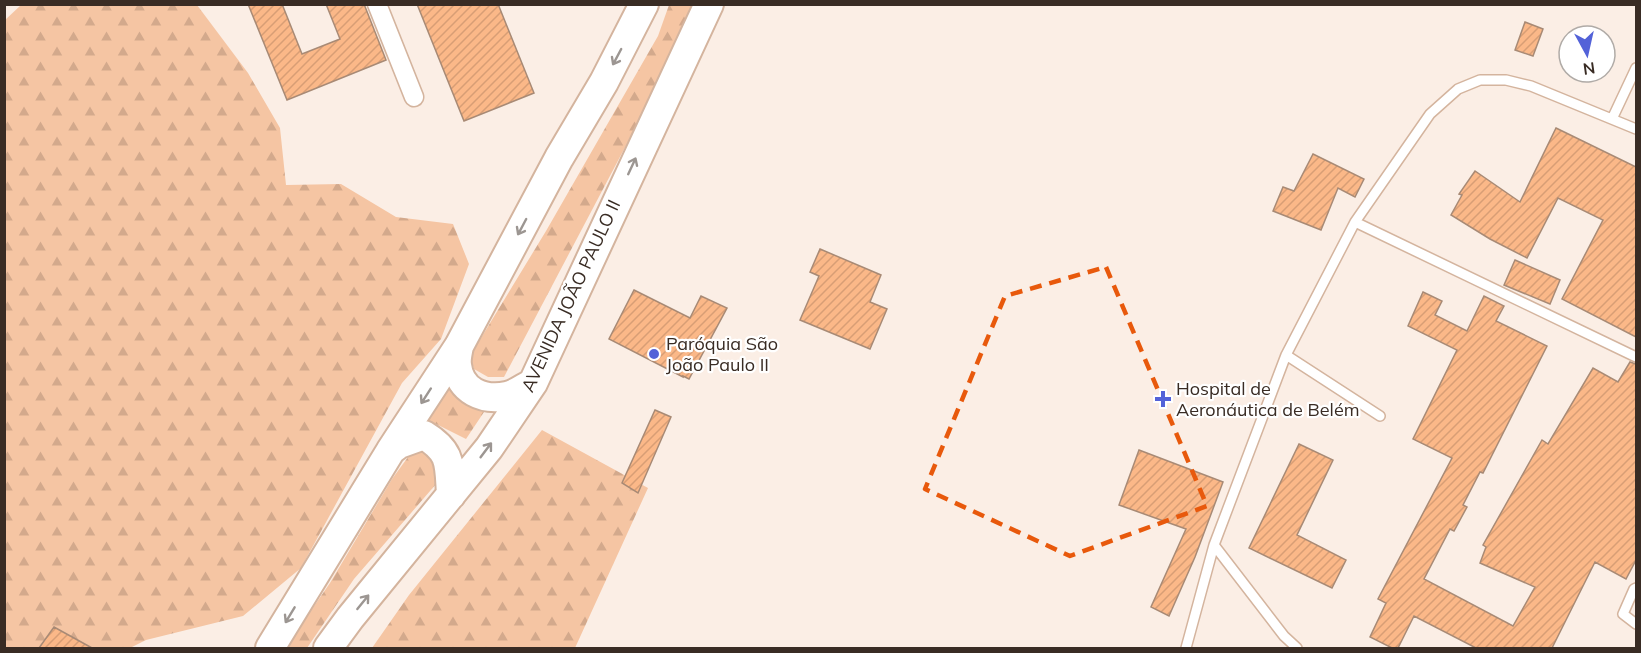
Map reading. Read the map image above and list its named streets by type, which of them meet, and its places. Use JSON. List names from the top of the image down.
{
  "streets": {
    "main road": ["AVENIDA JOÃO PAULO II"]
  },
  "places": {
    "other": ["Paróquia São João Paulo II"],
    "health": ["Hospital de Aeronáutica de Belém"]
  },
  "north": "bottom"
}
